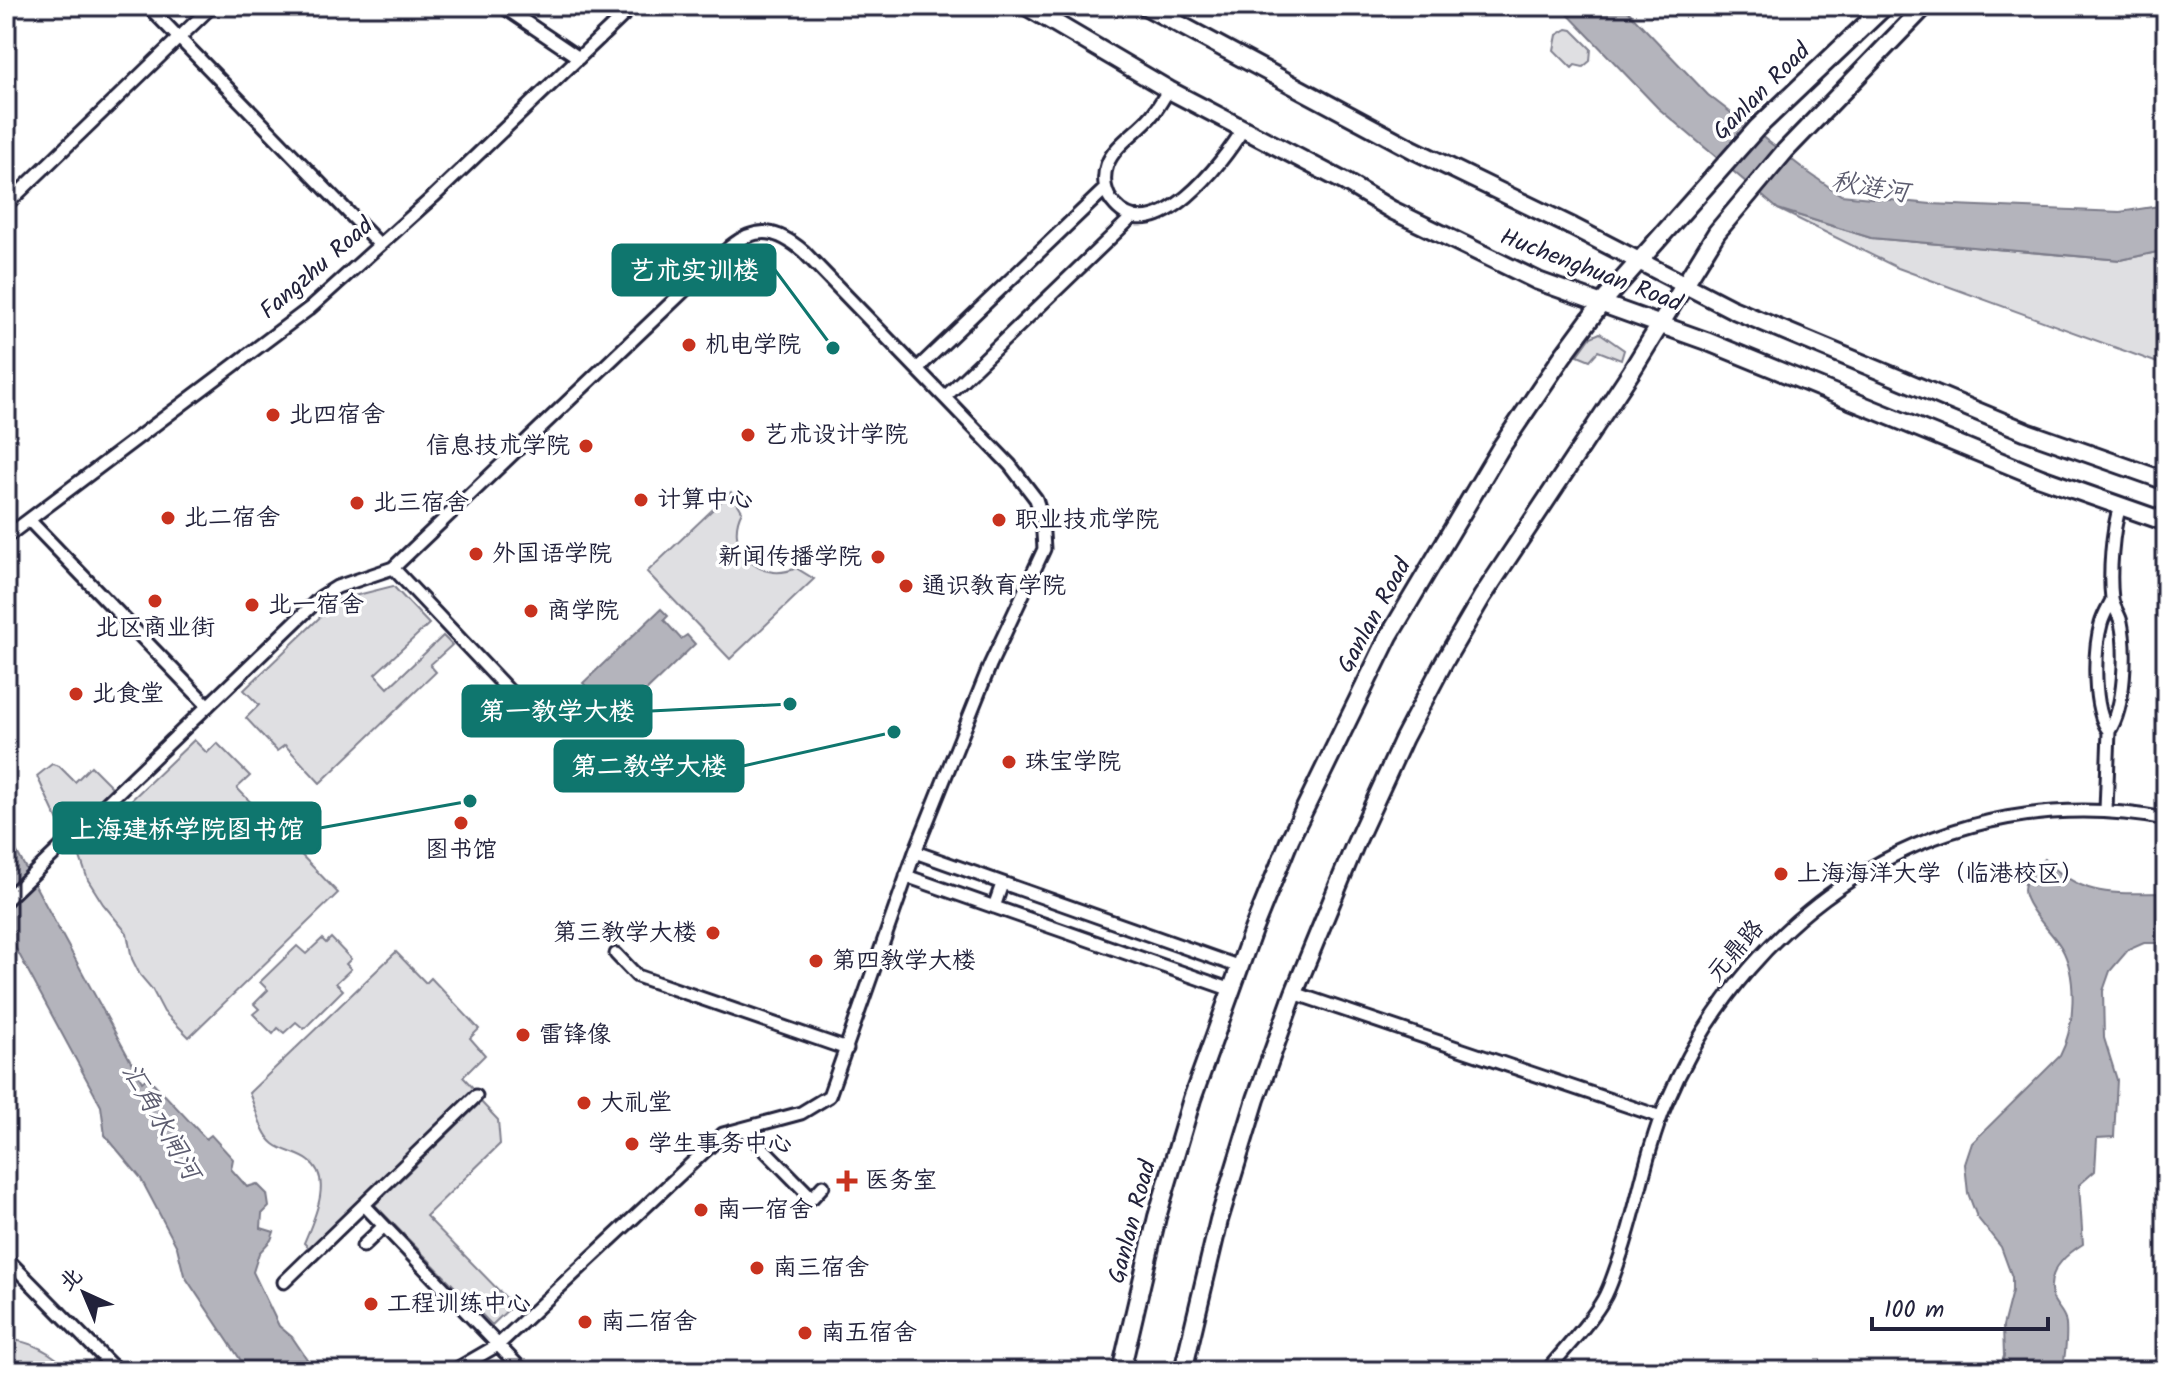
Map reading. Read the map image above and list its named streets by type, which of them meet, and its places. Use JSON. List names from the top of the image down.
{
  "streets": {
    "main road": ["Ganlan Road", "Huchenghuan Road"],
    "street": ["Fangzhu Road", "元鼎路"]
  },
  "crossings": [
    ["Ganlan Road", "Huchenghuan Road"]
  ],
  "water": ["秋涟河", "汇角水闸河"],
  "places": {
    "other": [
      "机电学院",
      "艺术实训楼",
      "北四宿舍",
      "艺术设计学院",
      "信息技术学院",
      "计算中心",
      "北三宿舍",
      "北二宿舍",
      "职业技术学院",
      "外国语学院",
      "新闻传播学院",
      "通识教育学院",
      "北区商业街",
      "北一宿舍",
      "商学院",
      "北食堂",
      "第一教学大楼",
      "第二教学大楼",
      "珠宝学院",
      "上海建桥学院图书馆",
      "图书馆",
      "上海海洋大学（临港校区）",
      "第三教学大楼",
      "第四教学大楼",
      "雷锋像",
      "大礼堂",
      "学生事务中心",
      "南一宿舍",
      "南三宿舍",
      "工程训练中心",
      "南二宿舍",
      "南五宿舍"
    ],
    "health": ["医务室"]
  },
  "scale_bar": "100 m",
  "north": "top left"
}
